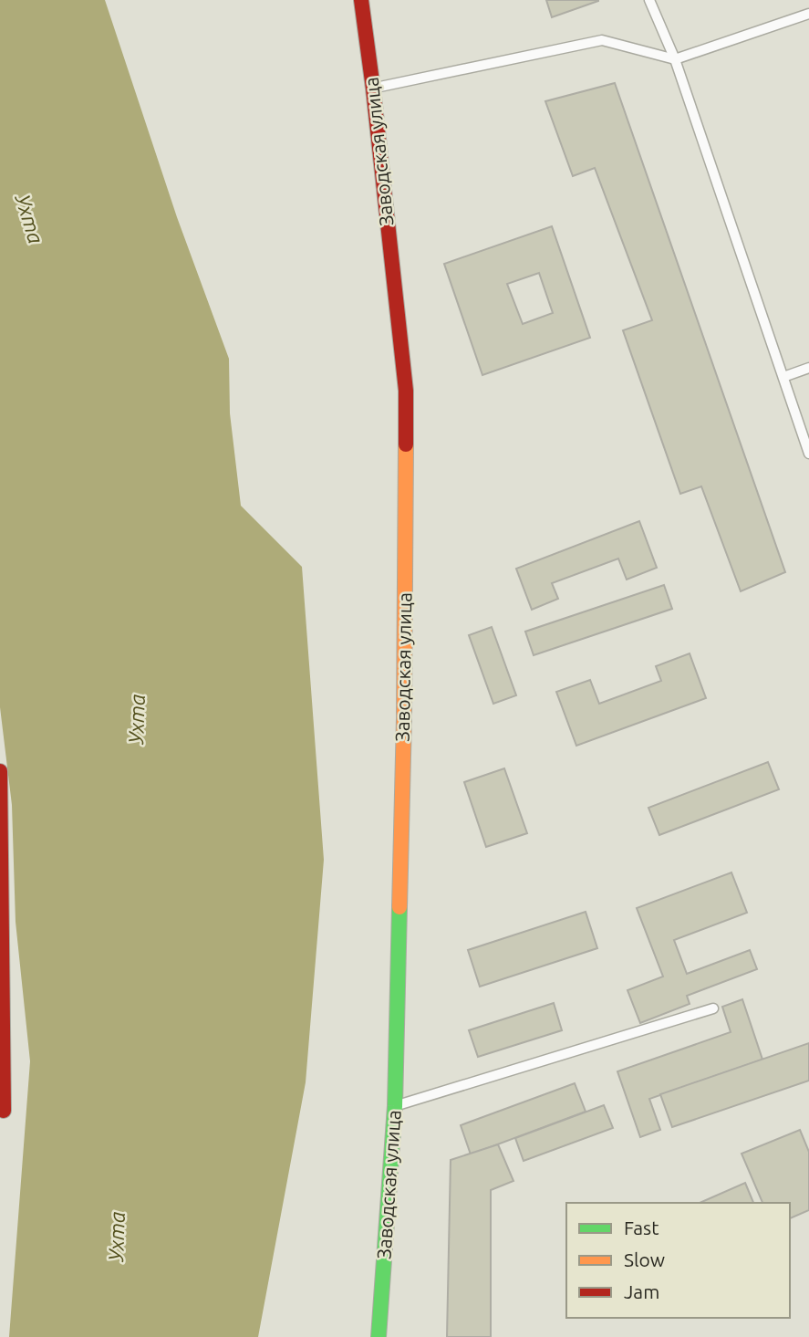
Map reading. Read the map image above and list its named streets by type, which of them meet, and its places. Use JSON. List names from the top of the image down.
{
  "streets": {
    "street": ["Заводская улица"]
  },
  "water": ["Ухта"],
  "legend": ["Fast", "Slow", "Jam"]
}
